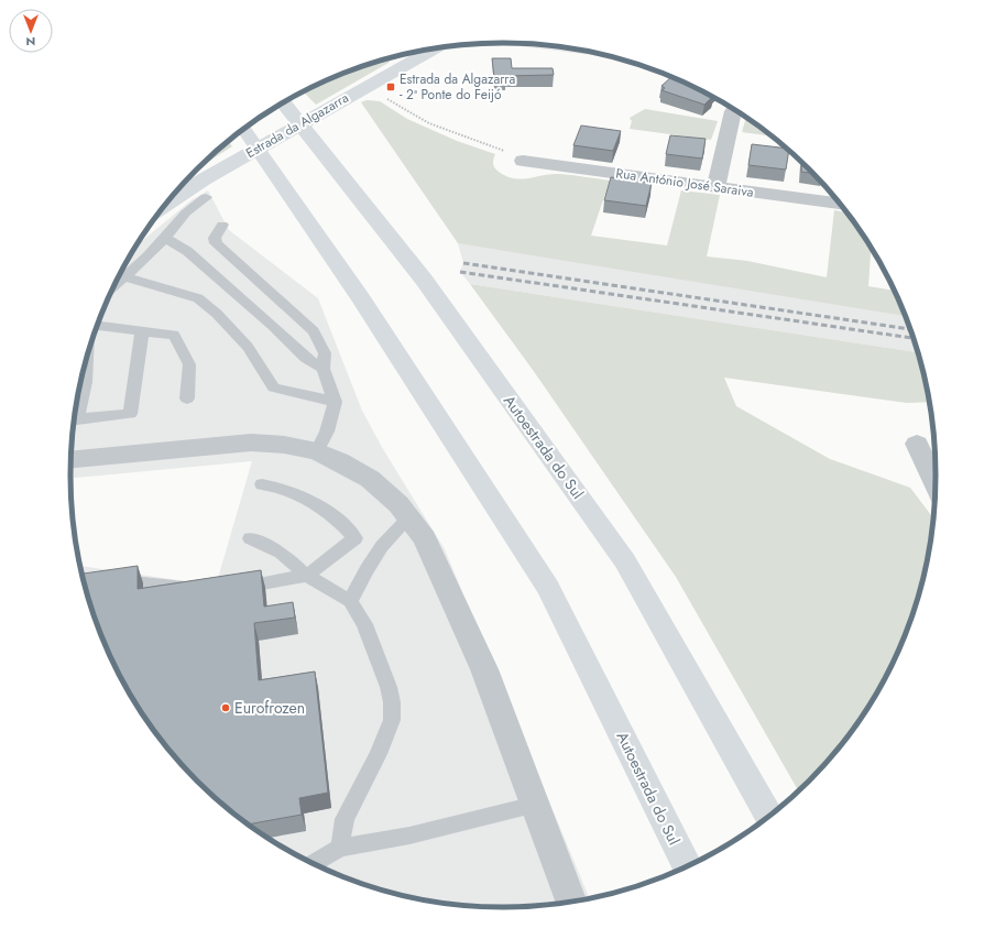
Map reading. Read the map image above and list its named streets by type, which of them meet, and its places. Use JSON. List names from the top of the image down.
{
  "streets": {
    "main road": ["Estrada da Algazarra", "Autoestrada do Sul"],
    "street": ["Rua António José Saraiva"]
  },
  "places": {
    "transit": ["Estrada da Algazarra - 2ª Ponte do Feijó"],
    "other": ["Eurofrozen"]
  },
  "north": "bottom"
}
